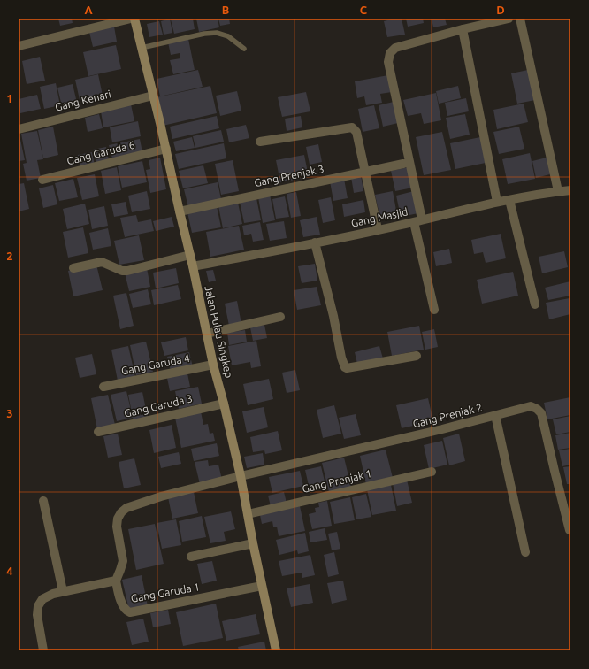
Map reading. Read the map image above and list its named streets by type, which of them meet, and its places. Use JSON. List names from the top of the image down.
{
  "streets": {
    "street": [
      "Gang Kenari",
      "Gang Garuda 6",
      "Gang Prenjak 3",
      "Gang Masjid",
      "Jalan Pulau Singkep",
      "Gang Garuda 4",
      "Gang Garuda 3",
      "Gang Prenjak 2",
      "Gang Prenjak 1",
      "Gang Garuda 1"
    ]
  },
  "crossings": [
    ["Gang Kenari", "Jalan Pulau Singkep"],
    ["Gang Garuda 6", "Jalan Pulau Singkep"],
    ["Gang Prenjak 3", "Jalan Pulau Singkep"],
    ["Gang Masjid", "Jalan Pulau Singkep"],
    ["Jalan Pulau Singkep", "Gang Garuda 4"],
    ["Jalan Pulau Singkep", "Gang Garuda 3"],
    ["Jalan Pulau Singkep", "Gang Prenjak 2"],
    ["Jalan Pulau Singkep", "Gang Prenjak 1"],
    ["Jalan Pulau Singkep", "Gang Garuda 1"],
    ["Gang Prenjak 2", "Gang Garuda 1"]
  ],
  "grid": {
    "columns": [
      "A",
      "B",
      "C",
      "D"
    ],
    "rows": [
      "1",
      "2",
      "3",
      "4"
    ]
  }
}
